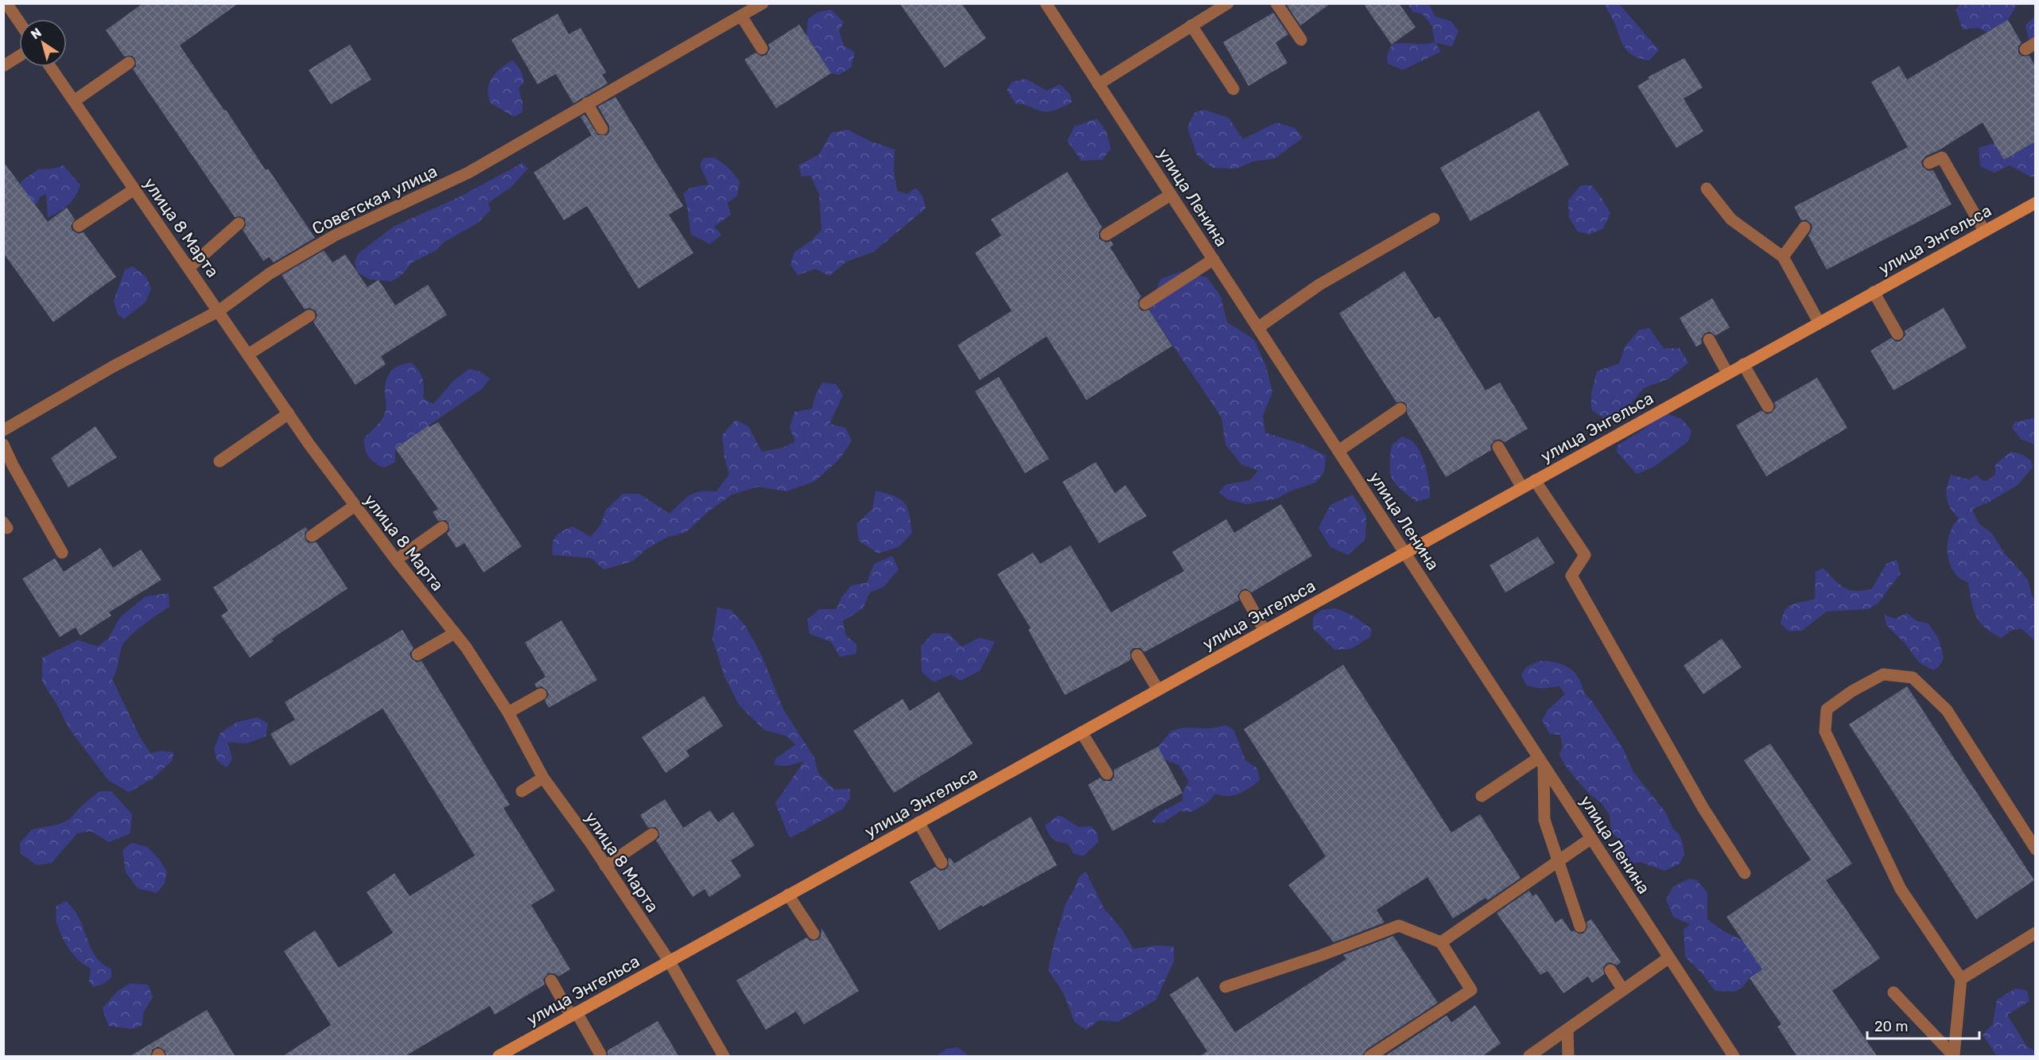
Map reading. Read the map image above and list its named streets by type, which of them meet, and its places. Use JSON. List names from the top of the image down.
{
  "streets": {
    "street": [
      "улица Ленина",
      "Советская улица",
      "улица 8 Марта",
      "улица Энгельса"
    ]
  },
  "crossings": [
    ["улица Ленина", "улица Энгельса"],
    ["Советская улица", "улица 8 Марта"],
    ["улица 8 Марта", "улица Энгельса"]
  ],
  "scale_bar": "20 m",
  "north": "top left"
}
